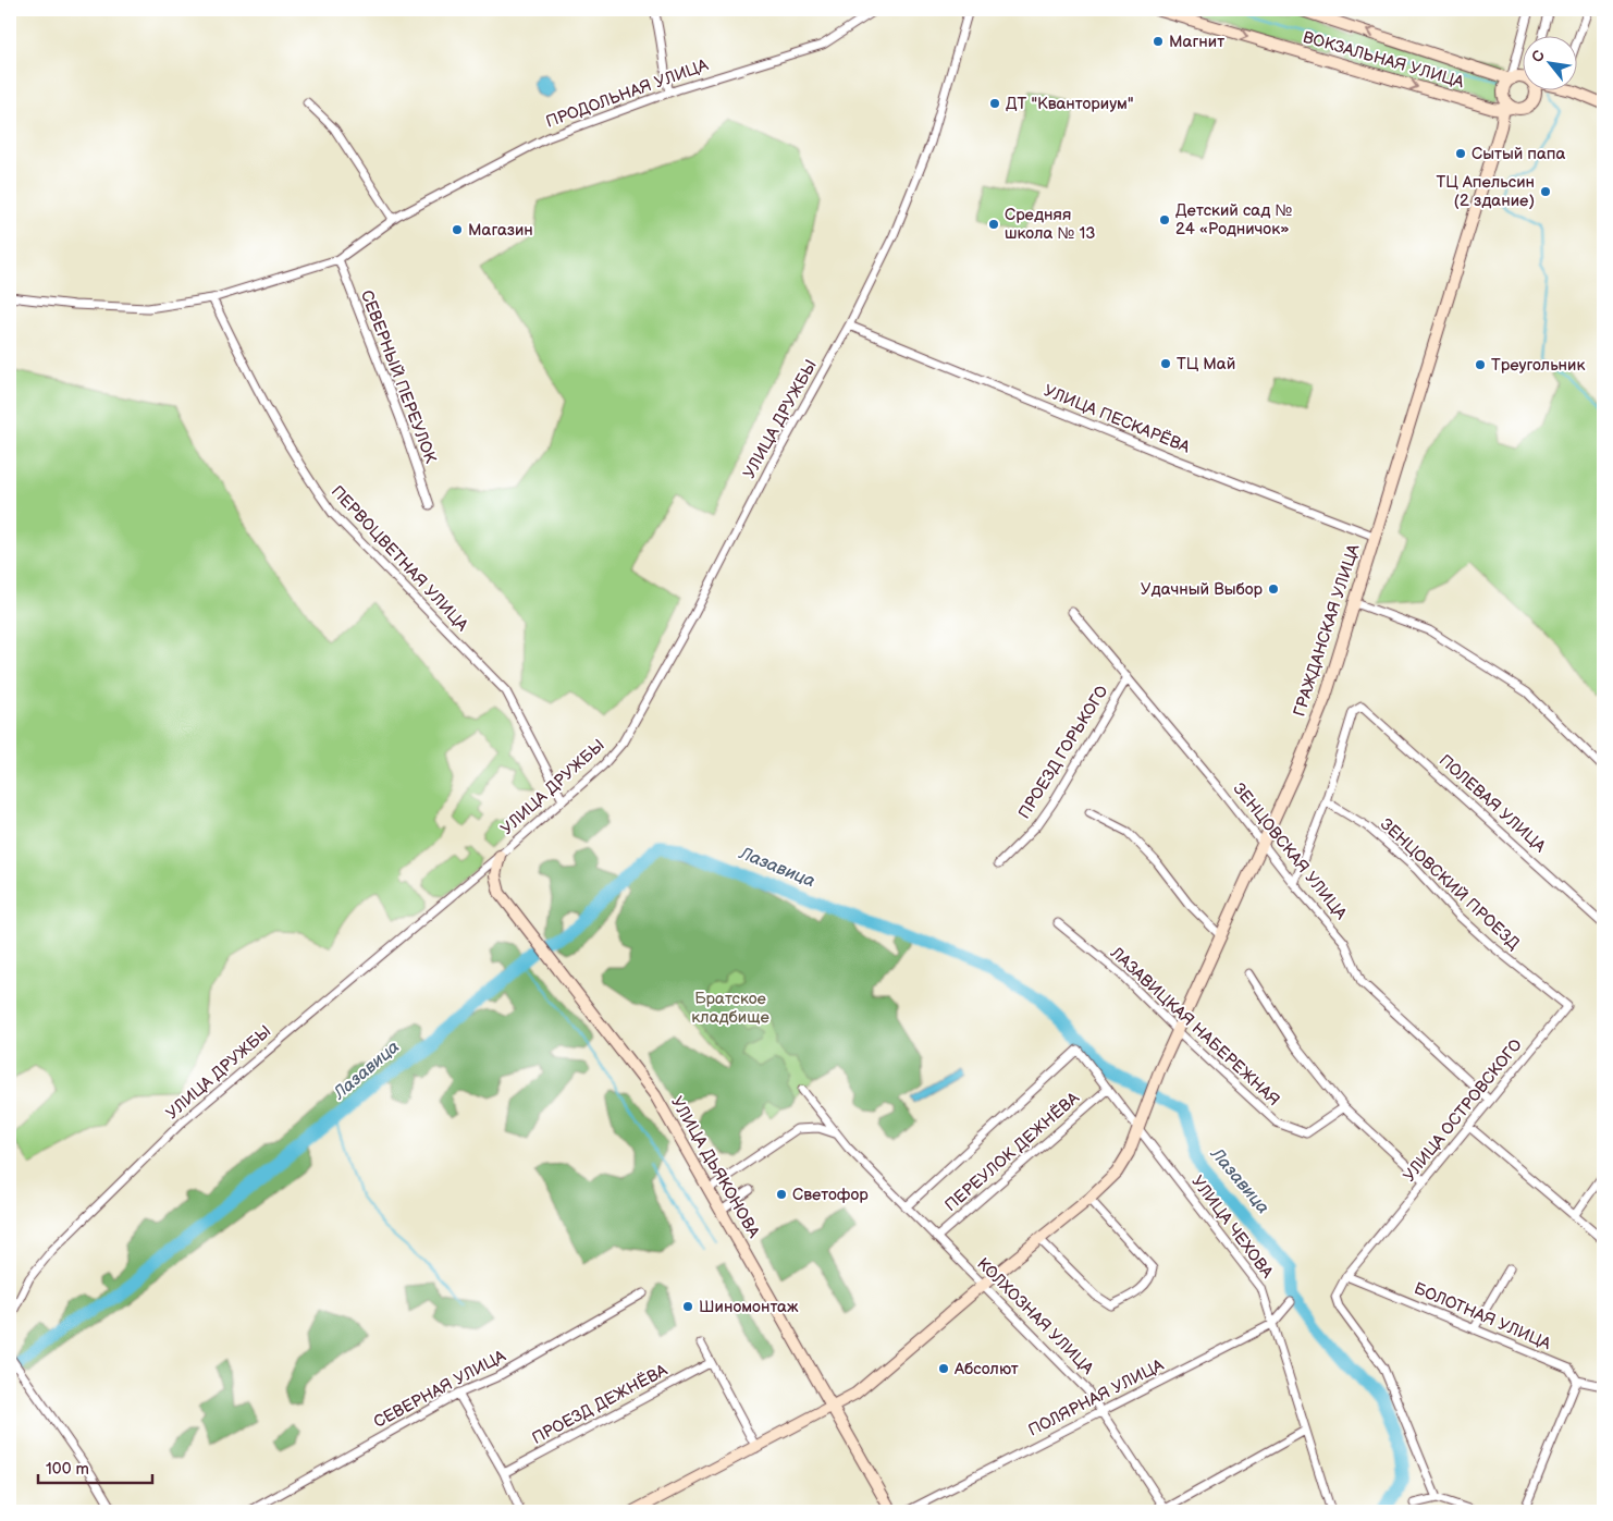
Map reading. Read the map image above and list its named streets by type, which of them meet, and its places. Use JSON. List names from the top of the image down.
{
  "streets": {
    "main road": ["ВОКЗАЛЬНАЯ УЛИЦА", "ГРАЖДАНСКАЯ УЛИЦА", "УЛИЦА ДЬЯКОНОВА"],
    "street": [
      "ПРОДОЛЬНАЯ УЛИЦА",
      "СЕВЕРНЫЙ ПЕРЕУЛОК",
      "УЛИЦА ДРУЖБЫ",
      "УЛИЦА ПЕСКАРЁВА",
      "ПЕРВОЦВЕТНАЯ УЛИЦА",
      "ПРОЕЗД ГОРЬКОГО",
      "ПОЛЕВАЯ УЛИЦА",
      "ЗЕНЦОВСКАЯ УЛИЦА",
      "ЗЕНЦОВСКИЙ ПРОЕЗД",
      "ЛАЗАВИЦКАЯ НАБЕРЕЖНАЯ",
      "УЛИЦА ОСТРОВСКОГО",
      "ПЕРЕУЛОК ДЕЖНЁВА",
      "УЛИЦА ЧЕХОВА",
      "КОЛХОЗНАЯ УЛИЦА",
      "БОЛОТНАЯ УЛИЦА",
      "СЕВЕРНАЯ УЛИЦА",
      "ПОЛЯРНАЯ УЛИЦА",
      "ПРОЕЗД ДЕЖНЁВА"
    ]
  },
  "crossings": [
    ["ВОКЗАЛЬНАЯ УЛИЦА", "ГРАЖДАНСКАЯ УЛИЦА"],
    ["ПРОДОЛЬНАЯ УЛИЦА", "СЕВЕРНЫЙ ПЕРЕУЛОК"],
    ["ПРОДОЛЬНАЯ УЛИЦА", "ПЕРВОЦВЕТНАЯ УЛИЦА"],
    ["УЛИЦА ДРУЖБЫ", "УЛИЦА ПЕСКАРЁВА"],
    ["УЛИЦА ДРУЖБЫ", "ПЕРВОЦВЕТНАЯ УЛИЦА"],
    ["УЛИЦА ДРУЖБЫ", "УЛИЦА ДЬЯКОНОВА"],
    ["УЛИЦА ПЕСКАРЁВА", "ГРАЖДАНСКАЯ УЛИЦА"],
    ["ГРАЖДАНСКАЯ УЛИЦА", "ЗЕНЦОВСКАЯ УЛИЦА"],
    ["ГРАЖДАНСКАЯ УЛИЦА", "ЛАЗАВИЦКАЯ НАБЕРЕЖНАЯ"],
    ["ГРАЖДАНСКАЯ УЛИЦА", "УЛИЦА ДЬЯКОНОВА"],
    ["ГРАЖДАНСКАЯ УЛИЦА", "УЛИЦА ЧЕХОВА"],
    ["ГРАЖДАНСКАЯ УЛИЦА", "КОЛХОЗНАЯ УЛИЦА"],
    ["ПРОЕЗД ГОРЬКОГО", "ЗЕНЦОВСКАЯ УЛИЦА"],
    ["ПОЛЕВАЯ УЛИЦА", "ЗЕНЦОВСКИЙ ПРОЕЗД"],
    ["ЗЕНЦОВСКАЯ УЛИЦА", "УЛИЦА ОСТРОВСКОГО"],
    ["ЗЕНЦОВСКИЙ ПРОЕЗД", "УЛИЦА ОСТРОВСКОГО"],
    ["УЛИЦА ОСТРОВСКОГО", "БОЛОТНАЯ УЛИЦА"],
    ["ПЕРЕУЛОК ДЕЖНЁВА", "УЛИЦА ЧЕХОВА"],
    ["ПЕРЕУЛОК ДЕЖНЁВА", "КОЛХОЗНАЯ УЛИЦА"],
    ["УЛИЦА ЧЕХОВА", "КОЛХОЗНАЯ УЛИЦА"],
    ["УЛИЦА ЧЕХОВА", "ПОЛЯРНАЯ УЛИЦА"],
    ["КОЛХОЗНАЯ УЛИЦА", "ПОЛЯРНАЯ УЛИЦА"]
  ],
  "water": ["Лазавица"],
  "parks": ["Братское кладбище"],
  "places": [
    "Магнит",
    "ДТ \"Кванториум\"",
    "Сытый папа",
    "ТЦ Апельсин (2 здание)",
    "Детский сад № 24 «Родничок»",
    "Средняя школа № 13",
    "Магазин",
    "ТЦ Май",
    "Треугольник",
    "Удачный Выбор",
    "Светофор",
    "Шиномонтаж",
    "Абсолют"
  ],
  "scale_bar": "100 m",
  "north": "top left"
}
